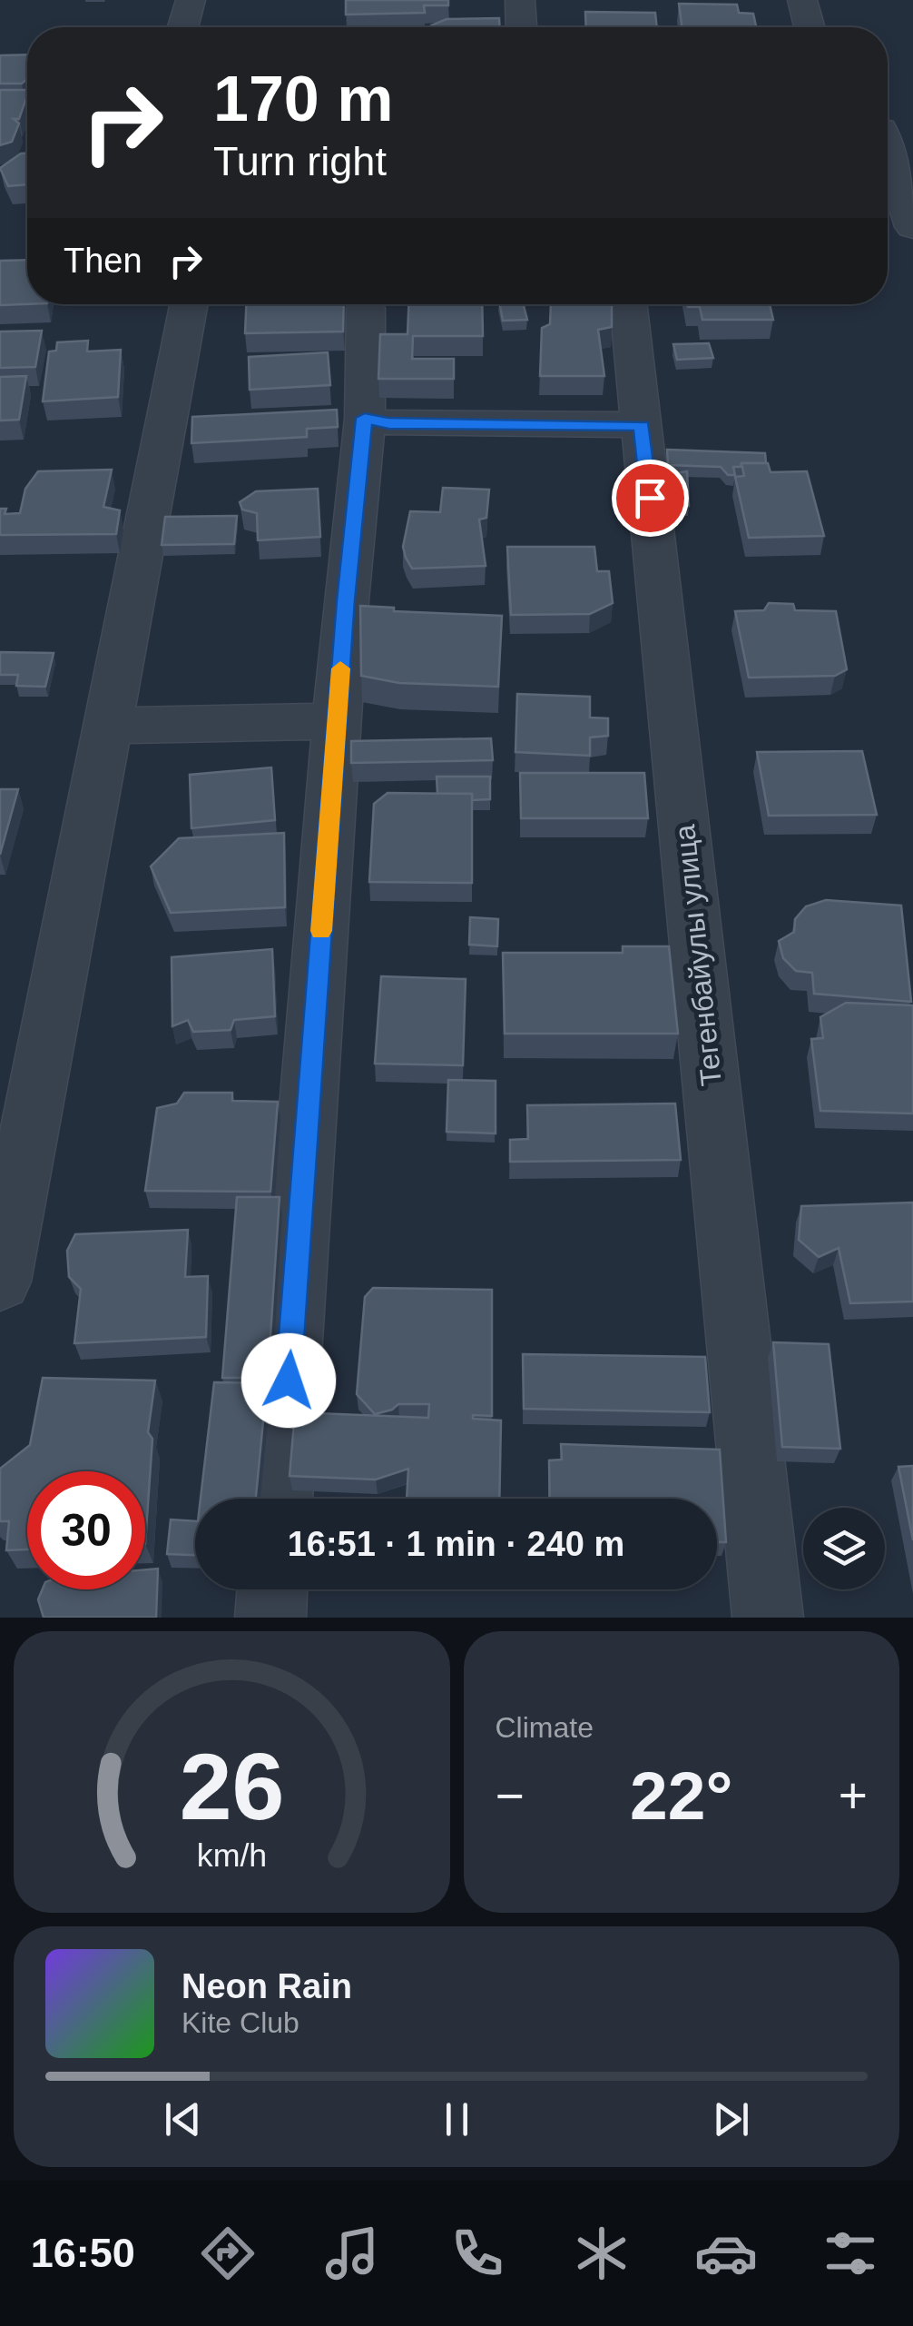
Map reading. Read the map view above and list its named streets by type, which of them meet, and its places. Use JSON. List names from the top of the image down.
{
  "streets": {
    "street": ["Тегенбайулы улица"]
  },
  "page": {
    "turn": ["170 m", "Turn right"],
    "then": "Then",
    "limit": "30",
    "trip": "16:51 · 1 min · 240 m",
    "tile": "Climate",
    "heat": ["−", "22°", "+"],
    "song": ["Neon Rain", "Kite Club"],
    "tabs": "16:50",
    "gauge": ["26", "km/h"]
  }
}
